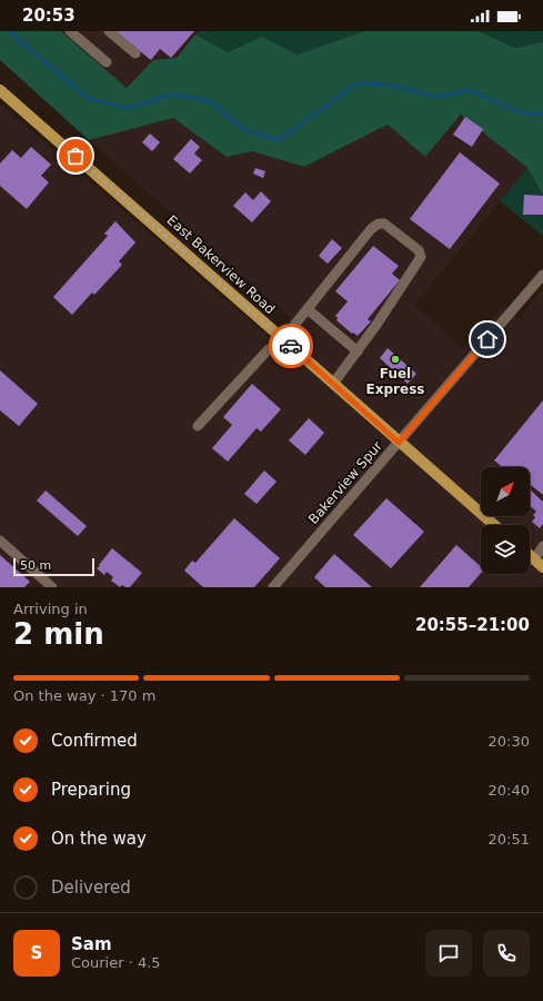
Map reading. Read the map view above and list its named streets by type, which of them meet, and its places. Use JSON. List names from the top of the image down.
{
  "streets": {
    "main road": ["East Bakerview Road"],
    "street": ["Bakerview Spur"]
  },
  "crossings": [
    ["East Bakerview Road", "Bakerview Spur"]
  ],
  "places": ["Fuel Express"],
  "scale_bar": "50 m",
  "north": "top right",
  "page": {
    "status": "20:53",
    "scale": "50 m",
    "heading": ["2 min", "Arriving in", "20:55–21:00"],
    "panel": ["Sam", "Courier · 4.5"],
    "bar": "On the way · 170 m",
    "list": [
      ["Confirmed", "20:30"],
      ["Preparing", "20:40"],
      ["On the way", "20:51"],
      "Delivered"
    ],
    "round": "S"
  }
}
